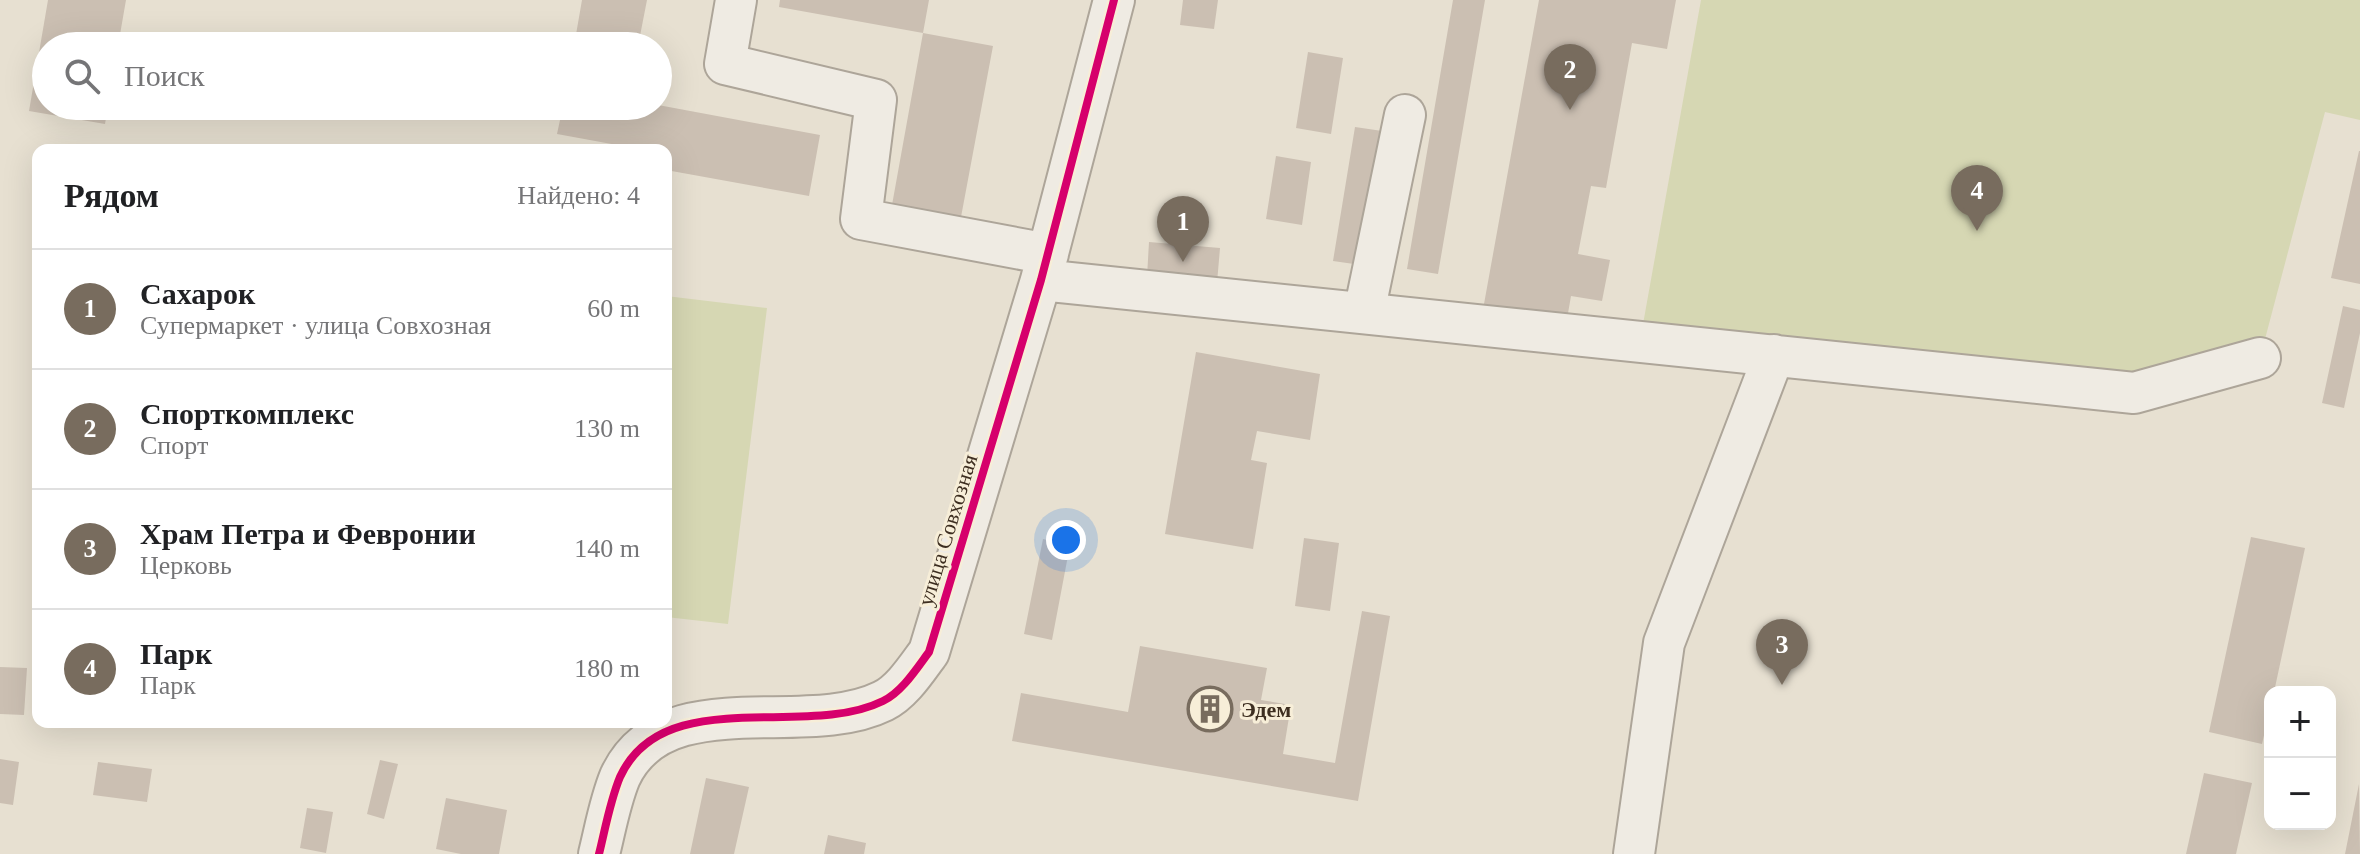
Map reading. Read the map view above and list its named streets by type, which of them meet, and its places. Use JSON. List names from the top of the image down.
{
  "streets": {
    "street": ["улица Совхозная"]
  },
  "places": {
    "building": ["Эдем"]
  },
  "page": {
    "search": "Поиск",
    "pins": [
      "2",
      "4",
      "1",
      "3"
    ],
    "heading": ["Рядом", "Найдено: 4"],
    "list": [
      {
        "mark": "1",
        "name": "Сахарок",
        "note": "Супермаркет · улица Совхозная",
        "value": "60 m"
      },
      {
        "mark": "2",
        "name": "Спорткомплекс",
        "note": "Спорт",
        "value": "130 m"
      },
      {
        "mark": "3",
        "name": "Храм Петра и Февронии",
        "note": "Церковь",
        "value": "140 m"
      },
      {
        "mark": "4",
        "name": "Парк",
        "note": "Парк",
        "value": "180 m"
      }
    ],
    "map_buttons": ["+", "−"]
  }
}
